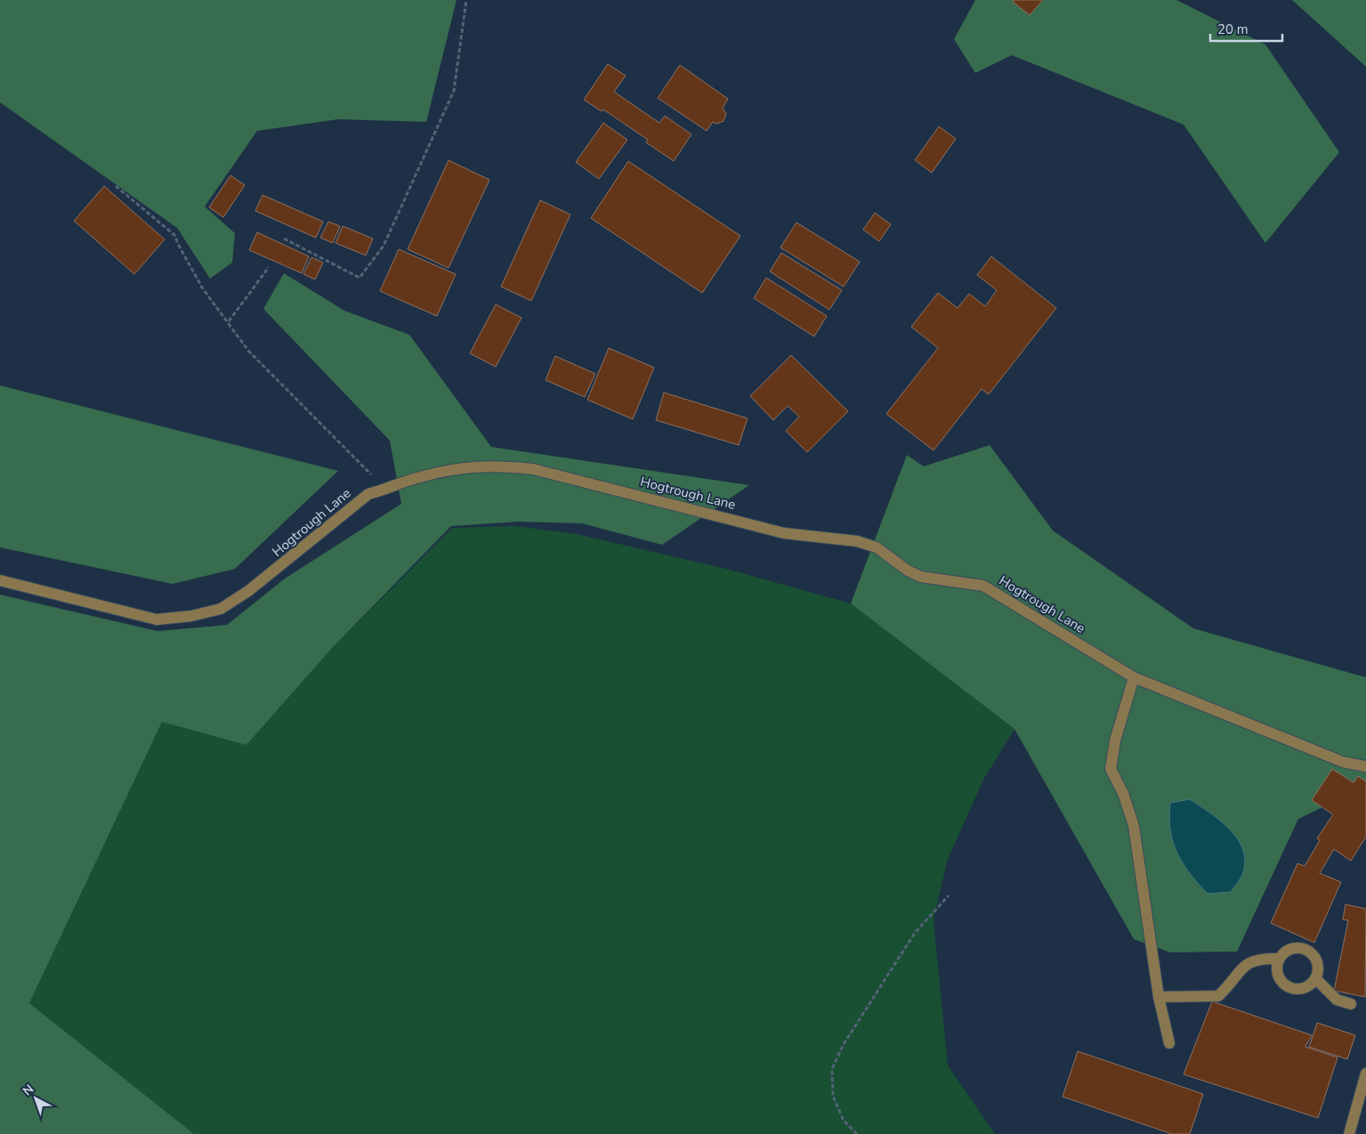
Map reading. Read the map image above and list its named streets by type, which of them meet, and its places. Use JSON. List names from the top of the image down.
{
  "streets": {
    "street": ["Hogtrough Lane"]
  },
  "scale_bar": "20 m",
  "north": "top left"
}
